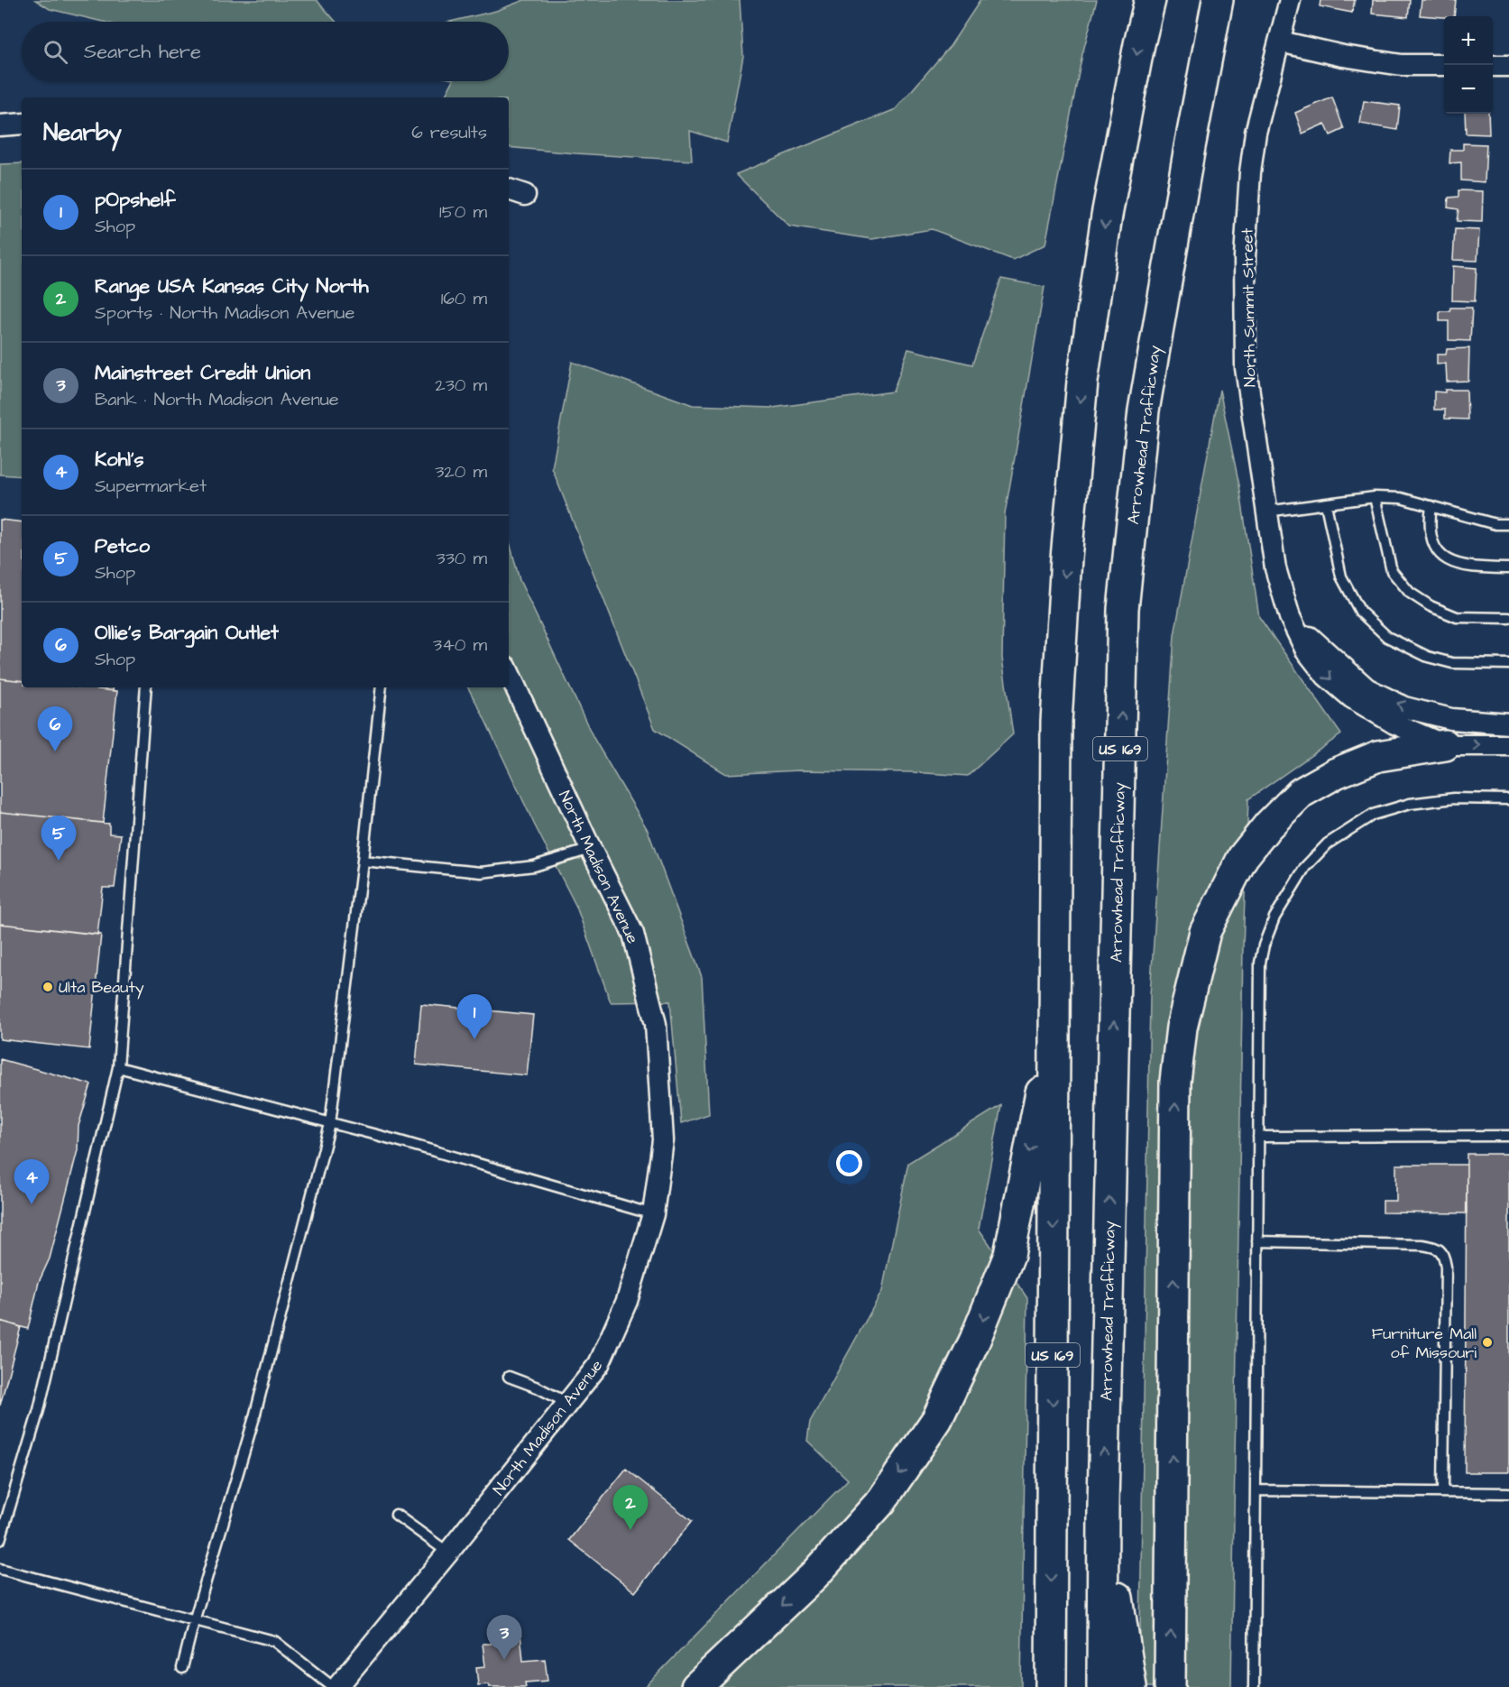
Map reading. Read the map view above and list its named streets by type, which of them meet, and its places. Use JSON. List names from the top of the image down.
{
  "streets": {
    "highway": ["Arrowhead Trafficway", "US 169"],
    "street": ["North Summit Street", "North Madison Avenue"]
  },
  "places": ["Ulta Beauty", "Furniture Mall of Missouri"],
  "page": {
    "map_buttons": ["+", "−"],
    "search": "Search here",
    "heading": ["Nearby", "6 results"],
    "list": [
      {
        "mark": "1",
        "name": "pOpshelf",
        "note": "Shop",
        "value": "150 m"
      },
      {
        "mark": "2",
        "name": "Range USA Kansas City North",
        "note": "Sports · North Madison Avenue",
        "value": "160 m"
      },
      {
        "mark": "3",
        "name": "Mainstreet Credit Union",
        "note": "Bank · North Madison Avenue",
        "value": "230 m"
      },
      {
        "mark": "4",
        "name": "Kohl's",
        "note": "Supermarket",
        "value": "320 m"
      },
      {
        "mark": "5",
        "name": "Petco",
        "note": "Shop",
        "value": "330 m"
      },
      {
        "mark": "6",
        "name": "Ollie's Bargain Outlet",
        "note": "Shop",
        "value": "340 m"
      }
    ],
    "pins": [
      "6",
      "5",
      "1",
      "4",
      "2",
      "3"
    ]
  }
}
